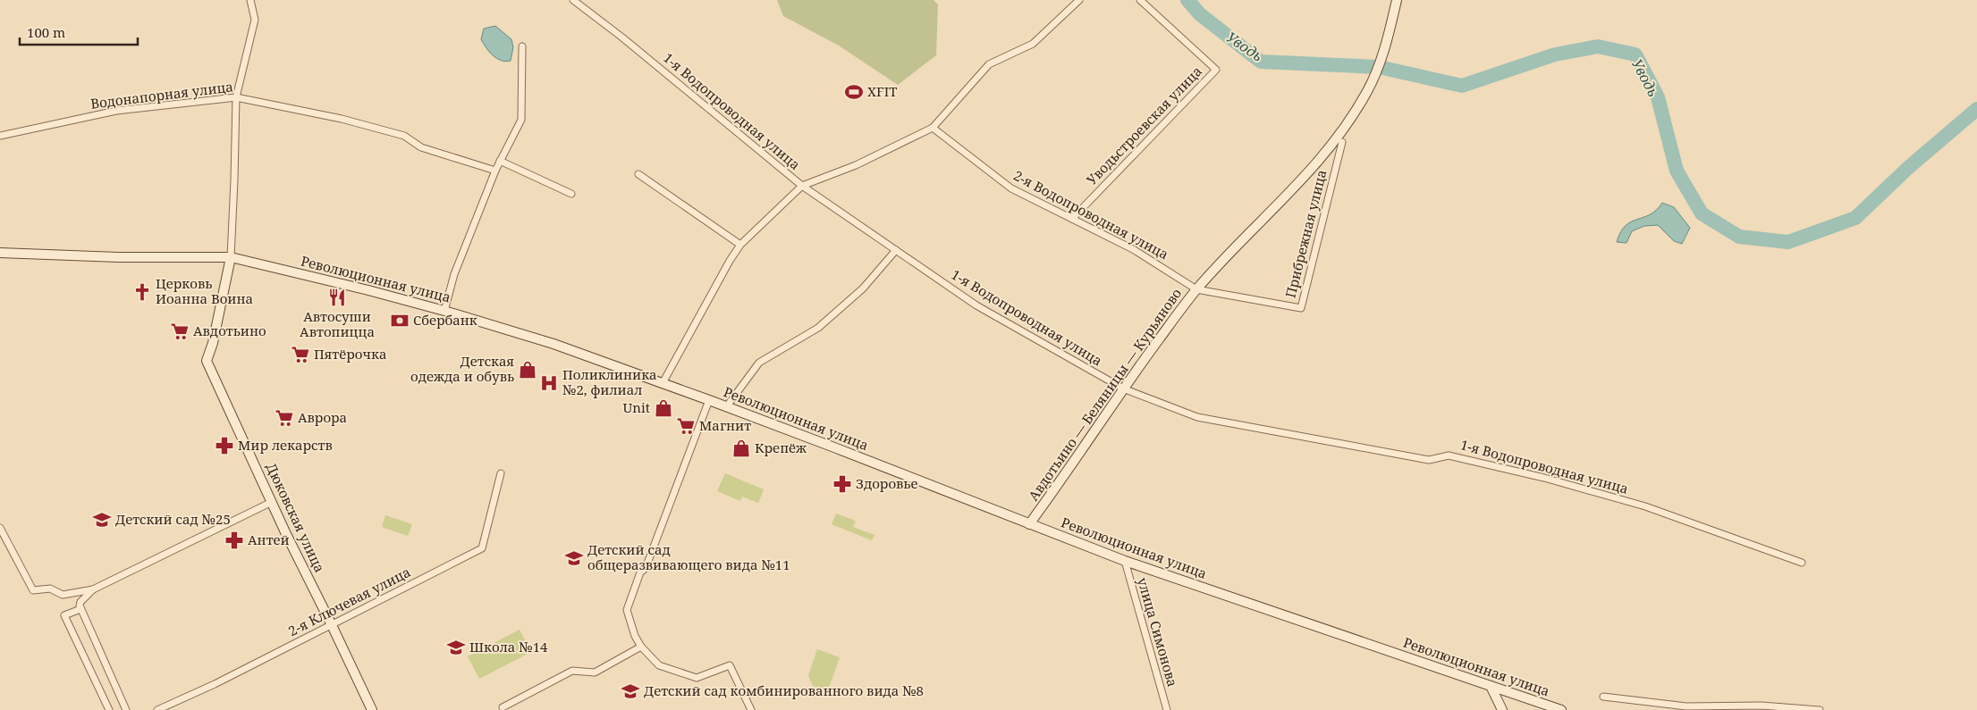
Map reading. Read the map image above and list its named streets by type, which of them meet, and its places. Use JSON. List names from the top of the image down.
{
  "streets": {
    "main road": ["Революционная улица", "Авдотьино — Беляницы — Курьяново", "Дюковская улица"],
    "street": [
      "Водонапорная улица",
      "1-я Водопроводная улица",
      "Уводьстроевская улица",
      "2-я Водопроводная улица",
      "Прибрежная улица",
      "2-я Ключевая улица",
      "улица Симонова"
    ]
  },
  "crossings": [
    ["1-я Водопроводная улица", "Авдотьино — Беляницы — Курьяново"],
    ["Уводьстроевская улица", "2-я Водопроводная улица"],
    ["2-я Водопроводная улица", "Прибрежная улица"],
    ["2-я Водопроводная улица", "Авдотьино — Беляницы — Курьяново"],
    ["Прибрежная улица", "Авдотьино — Беляницы — Курьяново"],
    ["Революционная улица", "Авдотьино — Беляницы — Курьяново"],
    ["Революционная улица", "Дюковская улица"],
    ["Революционная улица", "улица Симонова"],
    ["Дюковская улица", "2-я Ключевая улица"]
  ],
  "water": ["Уводь"],
  "places": {
    "sports": ["XFIT"],
    "church": ["Церковь Иоанна Воина"],
    "restaurant": ["Автосуши Автопицца"],
    "bank": ["Сбербанк"],
    "supermarket": [
      "Авдотьино",
      "Пятёрочка",
      "Аврора",
      "Магнит"
    ],
    "shop": ["Детская одежда и обувь", "Unit", "Крепёж"],
    "hospital": ["Поликлиника №2, филиал"],
    "pharmacy": ["Мир лекарств", "Здоровье", "Антей"],
    "school or university": [
      "Детский сад №25",
      "Детский сад общеразвивающего вида №11",
      "Школа №14",
      "Детский сад комбинированного вида №8"
    ]
  },
  "scale_bar": "100 m"
}
